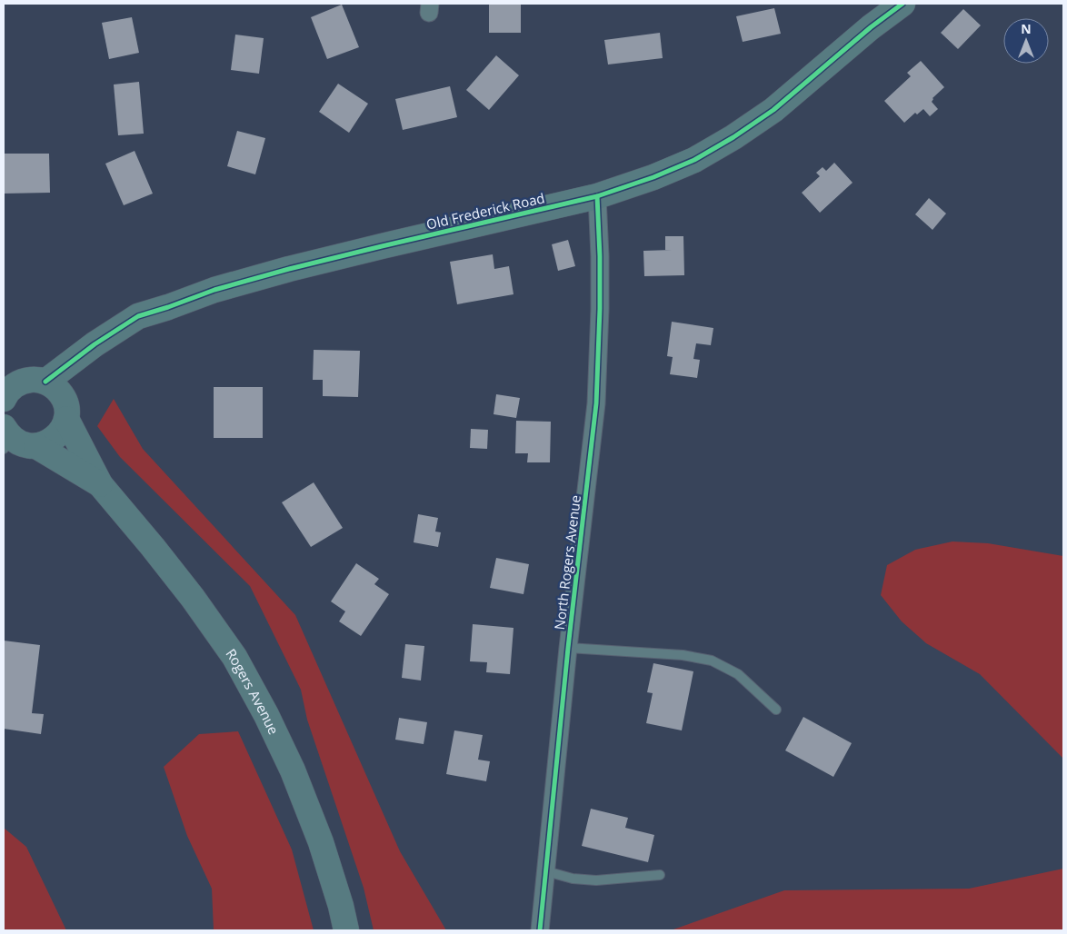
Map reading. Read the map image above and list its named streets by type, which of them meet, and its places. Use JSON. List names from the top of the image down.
{
  "streets": {
    "street": ["Old Frederick Road", "North Rogers Avenue", "Rogers Avenue"]
  },
  "crossings": [
    ["Old Frederick Road", "North Rogers Avenue"],
    ["Old Frederick Road", "Rogers Avenue"]
  ],
  "north": "top"
}
